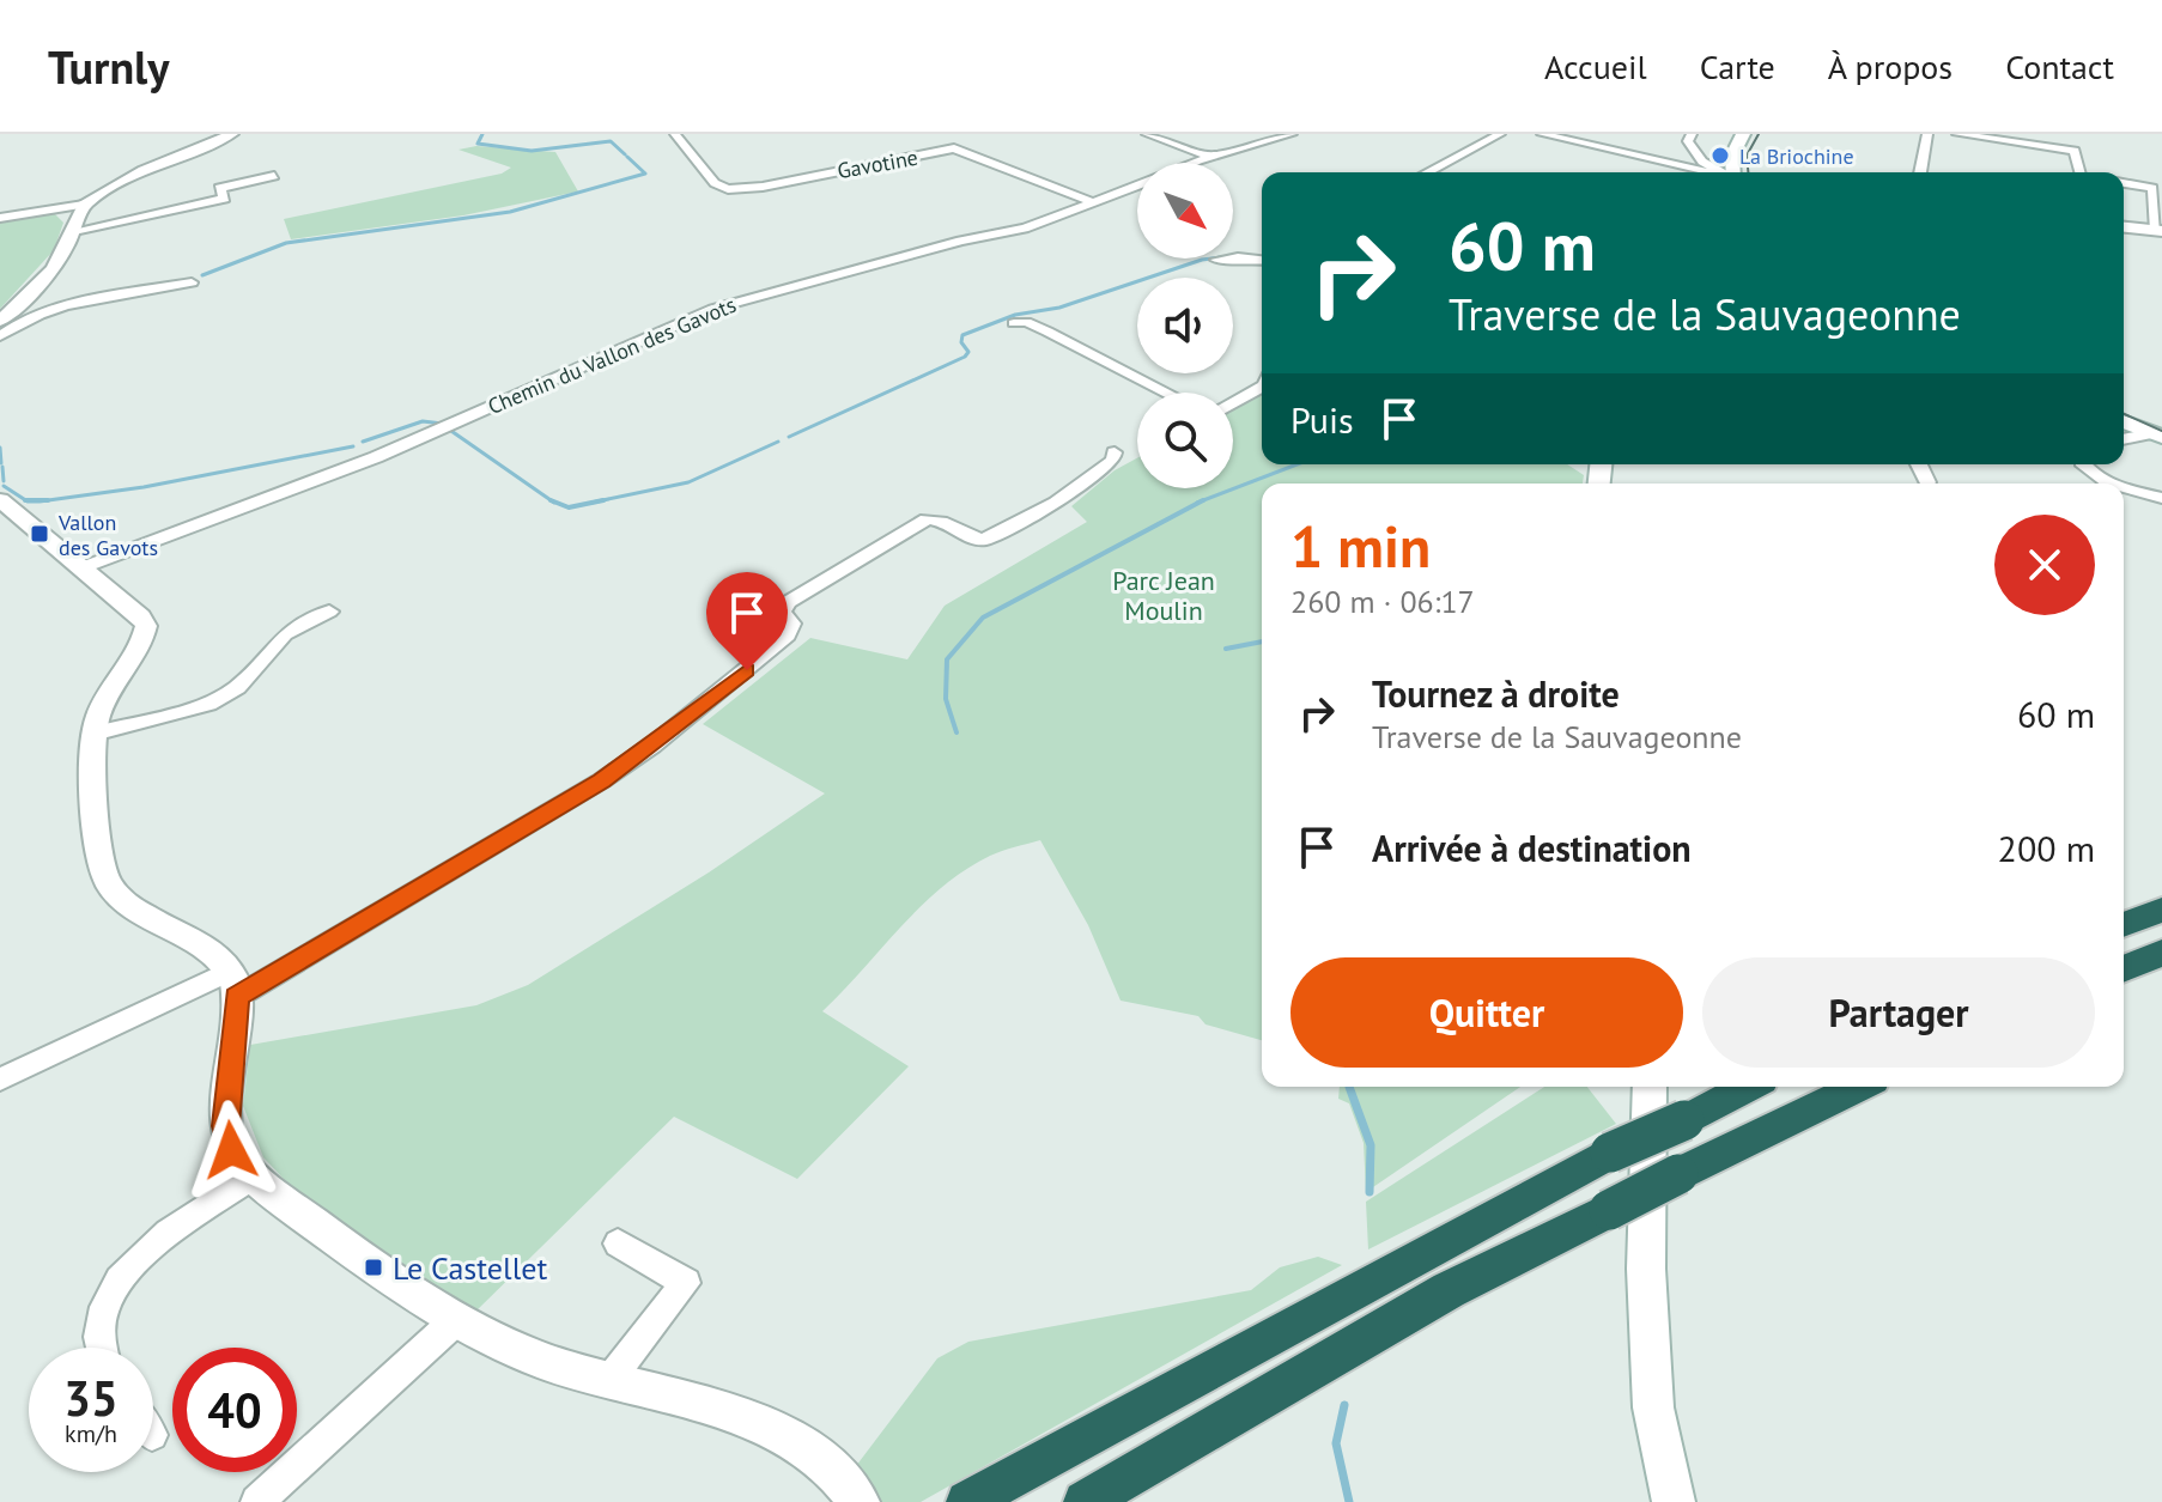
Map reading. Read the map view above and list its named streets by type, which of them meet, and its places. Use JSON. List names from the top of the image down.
{
  "streets": {
    "street": ["Gavotine", "Chemin du Vallon des Gavots"]
  },
  "crossings": [
    ["Gavotine", "Chemin du Vallon des Gavots"]
  ],
  "parks": ["Parc Jean Moulin"],
  "places": {
    "other": ["La Briochine"],
    "transit": ["Vallon des Gavots", "Le Castellet"]
  },
  "north": "bottom right",
  "page": {
    "header": "Turnly",
    "nav": [
      "Accueil",
      "Carte",
      "À propos",
      "Contact"
    ],
    "turn": ["60 m", "Traverse de la Sauvageonne"],
    "then": "Puis",
    "heading": ["1 min", "260 m · 06:17"],
    "list": [
      {
        "name": "Tournez à droite",
        "note": "Traverse de la Sauvageonne",
        "value": "60 m"
      },
      {
        "name": "Arrivée à destination",
        "value": "200 m"
      }
    ],
    "buttons": ["Quitter", "Partager"],
    "speed": "35 km/h",
    "limit": "40"
  }
}
